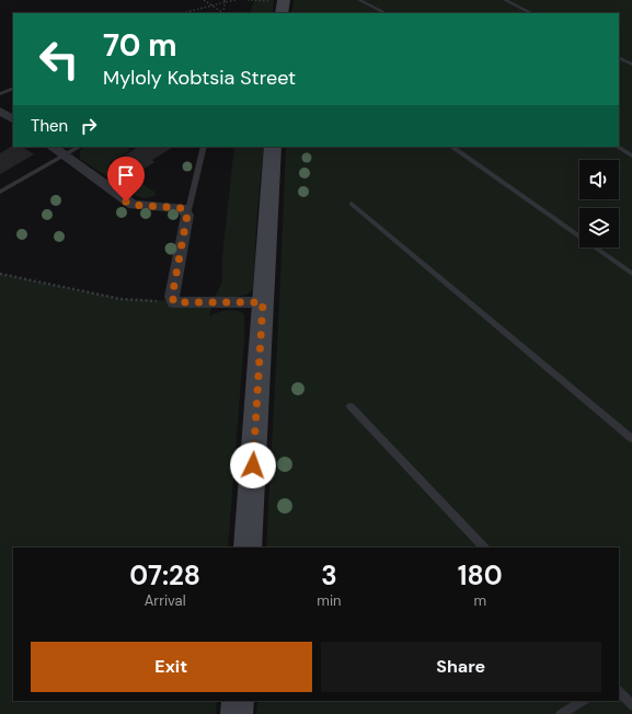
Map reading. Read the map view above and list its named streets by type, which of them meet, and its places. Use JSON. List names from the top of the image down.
{
  "page": {
    "turn": ["70 m", "Myloly Kobtsia Street"],
    "then": "Then",
    "eta": [
      "07:28",
      "Arrival",
      "3",
      "min",
      "180",
      "m"
    ],
    "buttons": ["Exit", "Share"]
  }
}
